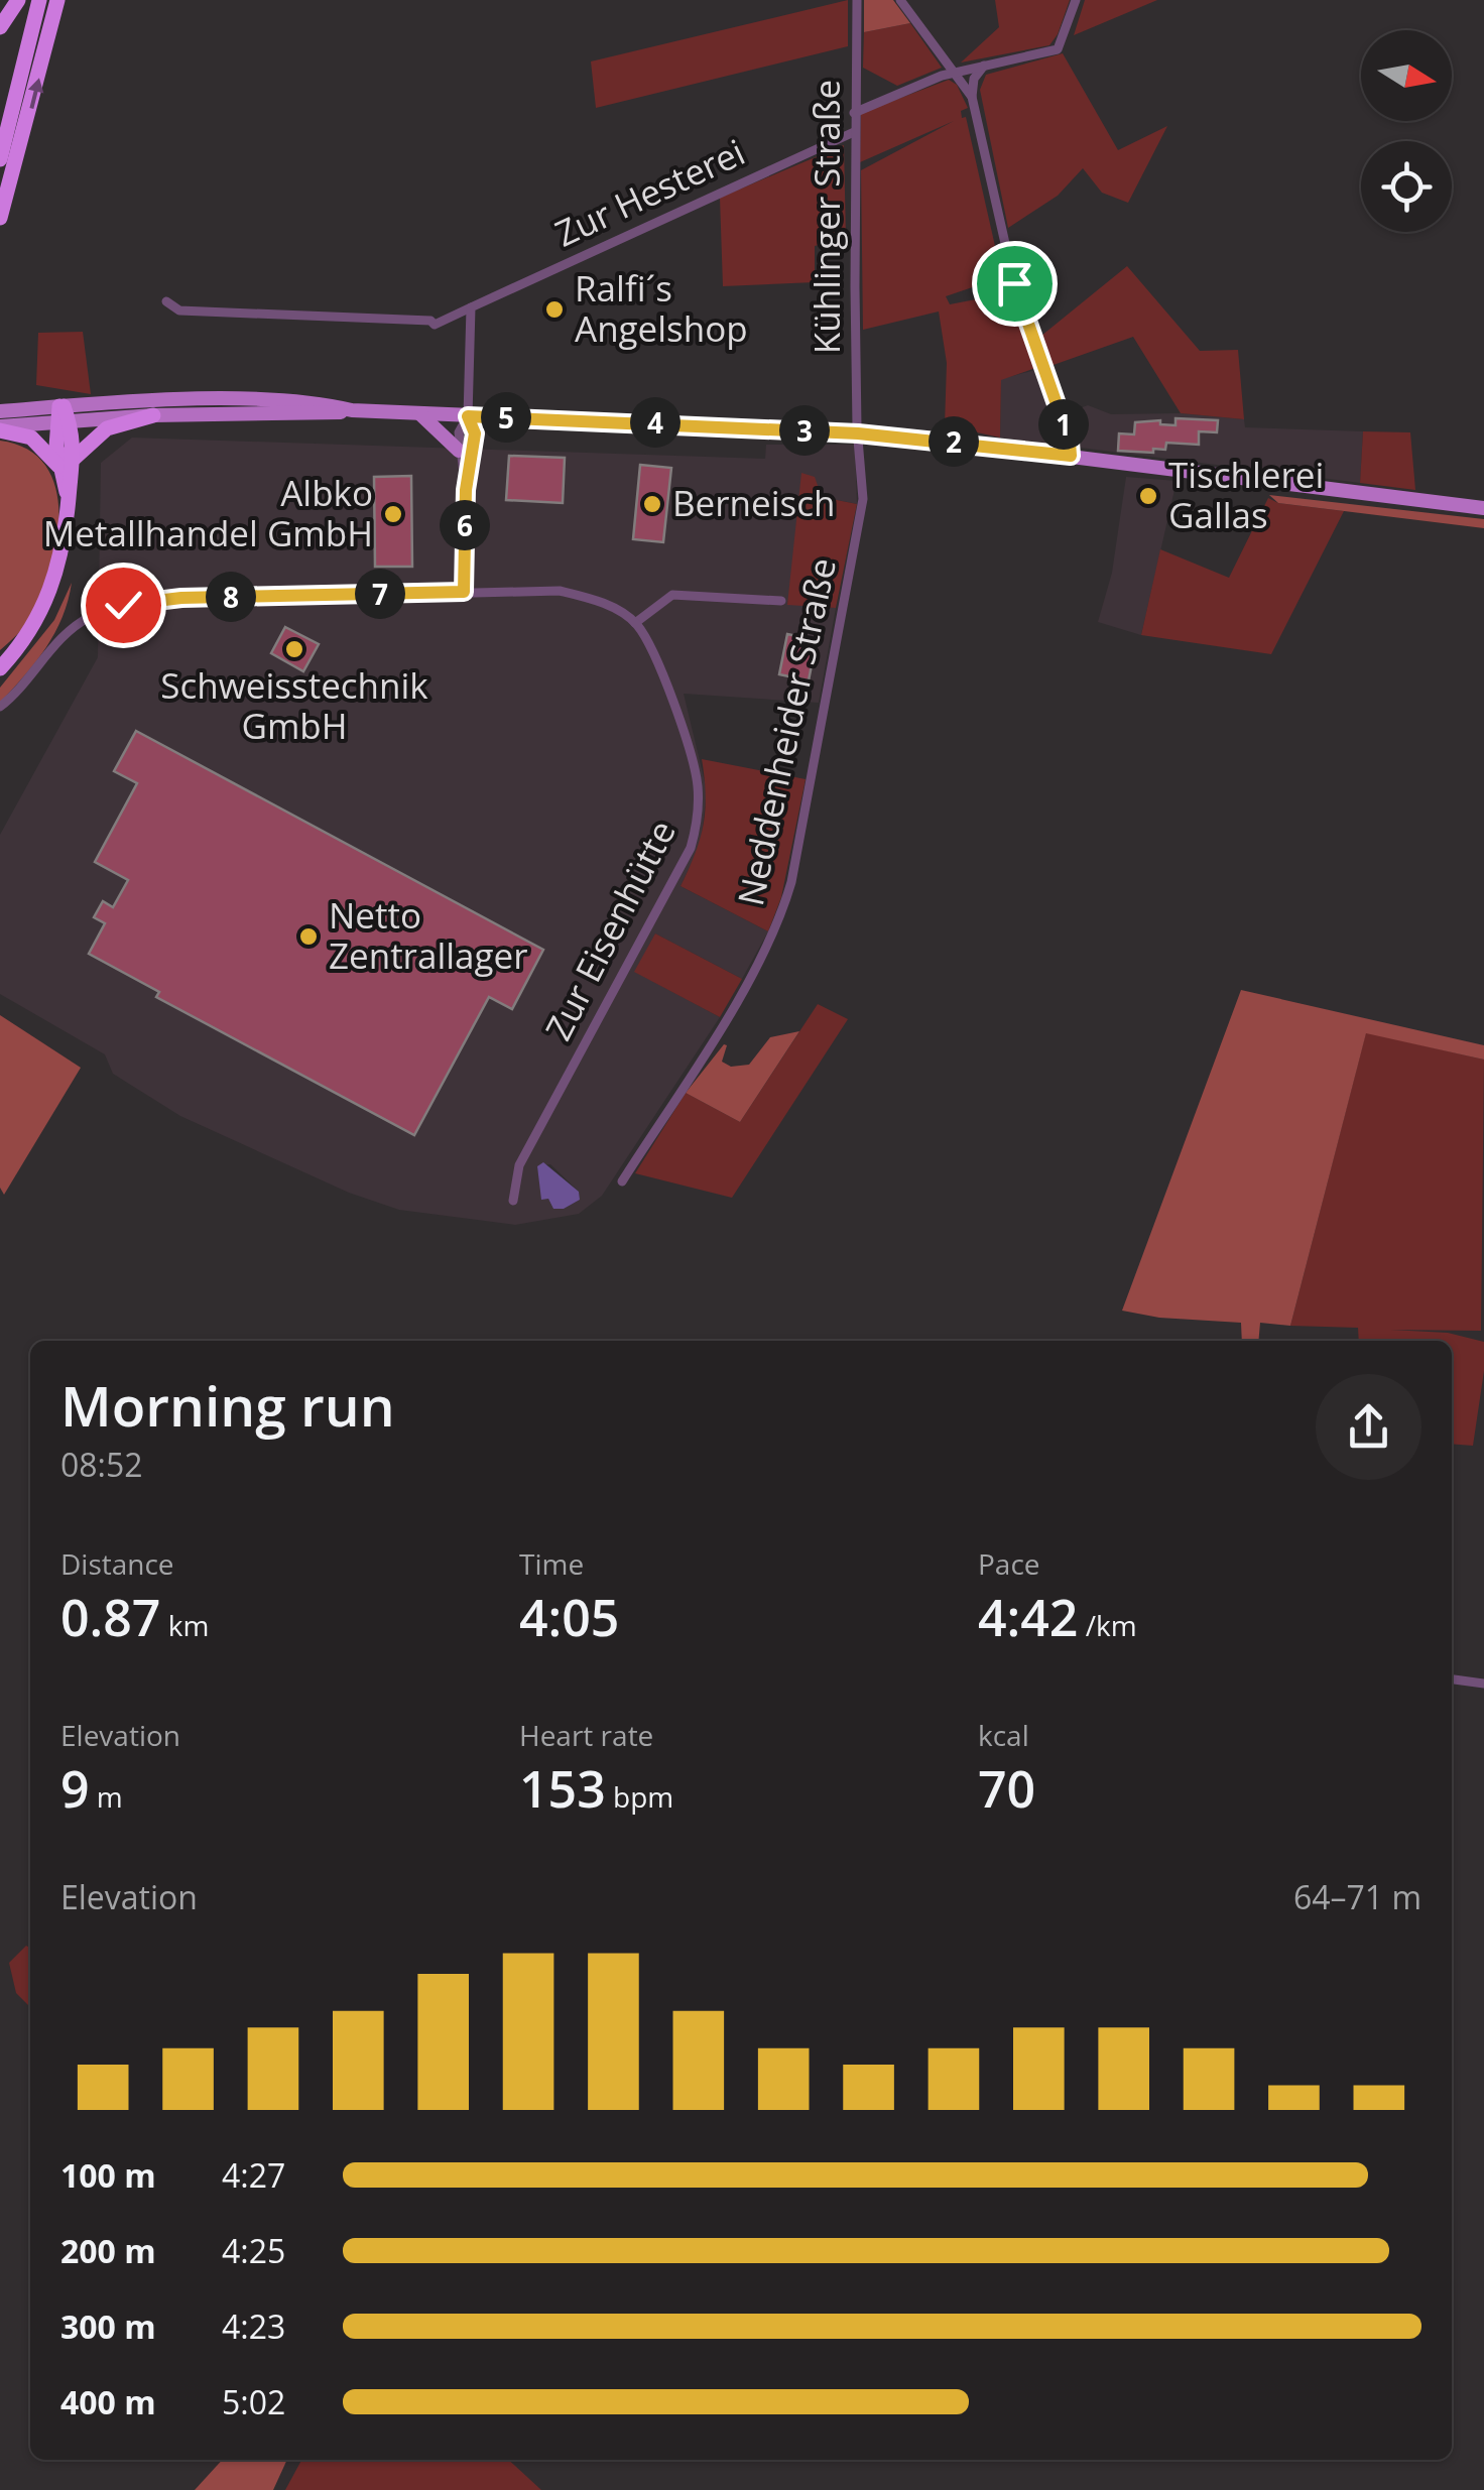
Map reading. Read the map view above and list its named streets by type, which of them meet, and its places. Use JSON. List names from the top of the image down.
{
  "streets": {
    "street": [
      "Zur Hesterei",
      "Kühlinger Straße",
      "Neddenheider Straße",
      "Zur Eisenhütte"
    ]
  },
  "crossings": [
    ["Zur Hesterei", "Kühlinger Straße"],
    ["Kühlinger Straße", "Neddenheider Straße"]
  ],
  "places": [
    "Ralfi´s Angelshop",
    "Tischlerei Gallas",
    "Berneisch",
    "Albko Metallhandel GmbH",
    "Schweisstechnik GmbH",
    "Netto Zentrallager"
  ],
  "north": "right",
  "page": {
    "pins": [
      "5",
      "4",
      "1",
      "3",
      "2",
      "6",
      "7",
      "8"
    ],
    "heading": ["Morning run", "08:52"],
    "stats": [
      ["Distance", "0.87 km"],
      ["Time", "4:05"],
      ["Pace", "4:42 /km"],
      ["Elevation", "9 m"],
      ["Heart rate", "153 bpm"],
      ["kcal", "70"]
    ],
    "chart": ["Elevation", "64–71 m"],
    "list": [
      {
        "name": "100 m",
        "note": "4:27"
      },
      {
        "name": "200 m",
        "note": "4:25"
      },
      {
        "name": "300 m",
        "note": "4:23"
      },
      {
        "name": "400 m",
        "note": "5:02"
      }
    ]
  }
}
